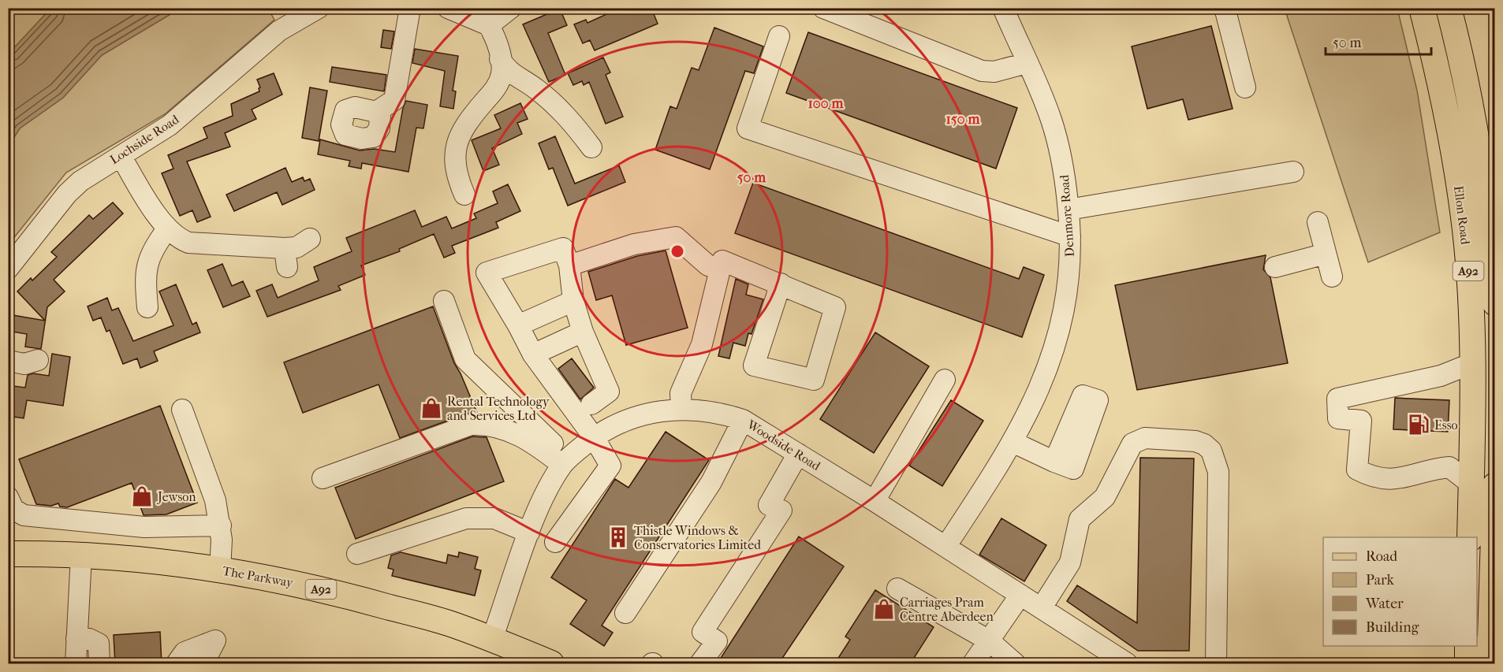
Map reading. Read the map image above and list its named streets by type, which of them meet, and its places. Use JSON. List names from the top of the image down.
{
  "streets": {
    "main road": ["Ellon Road", "A92", "The Parkway"],
    "street": ["Lochside Road", "Denmore Road", "Woodside Road"]
  },
  "crossings": [
    ["Denmore Road", "Woodside Road"],
    ["Woodside Road", "The Parkway"]
  ],
  "places": {
    "shop": ["Rental Technology and Services Ltd", "Jewson", "Carriages Pram Centre Aberdeen"],
    "fuel station": ["Esso"],
    "building": ["Thistle Windows & Conservatories Limited"]
  },
  "legend": [
    "Road",
    "Park",
    "Water",
    "Building"
  ],
  "scale_bar": "50 m",
  "rings": ["100 m", "150 m", "50 m"]
}
